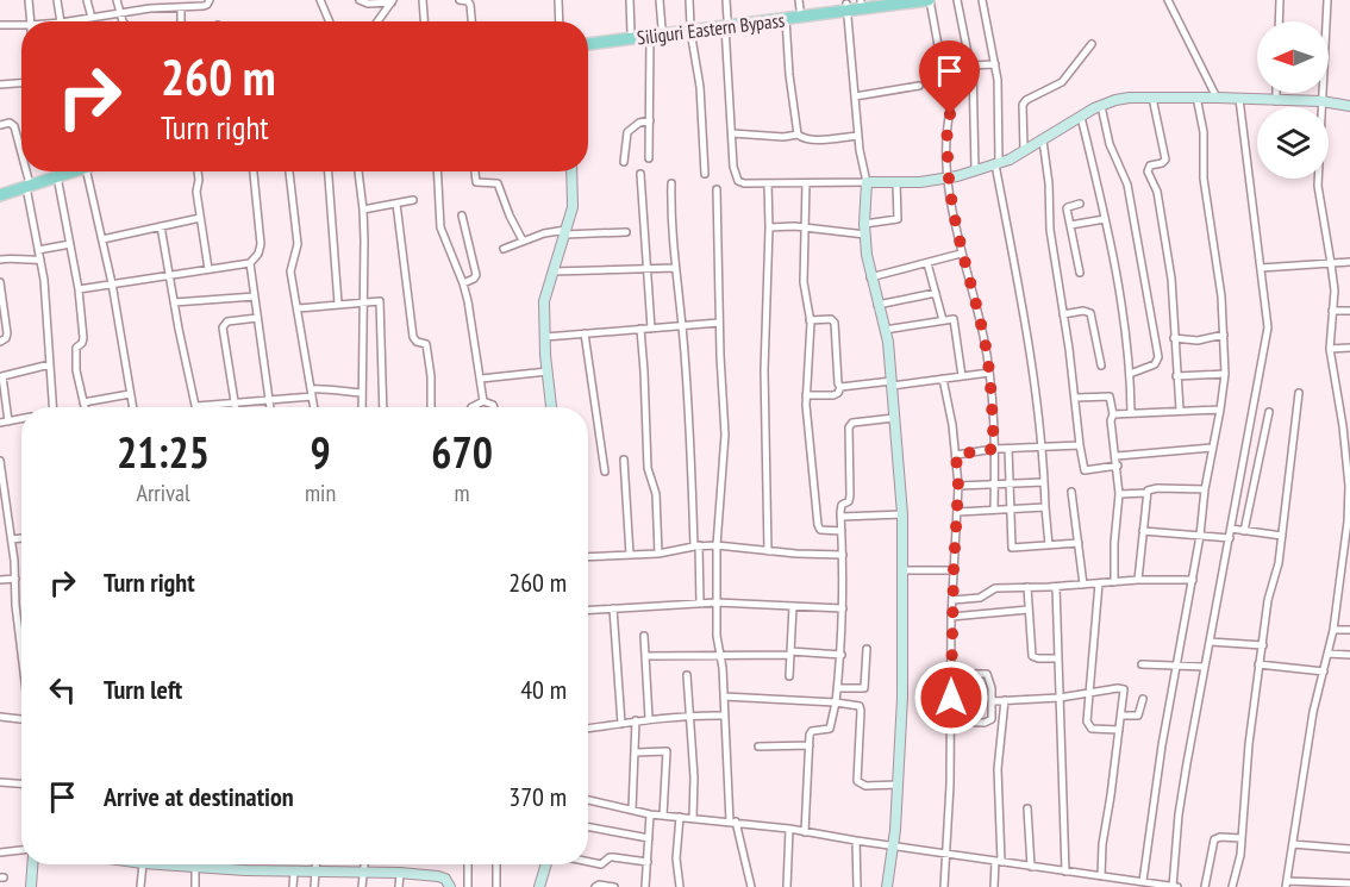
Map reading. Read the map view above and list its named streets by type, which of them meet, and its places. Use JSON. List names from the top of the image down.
{
  "streets": {
    "main road": ["Siliguri Eastern Bypass"]
  },
  "north": "left",
  "page": {
    "turn": ["260 m", "Turn right"],
    "eta": [
      "21:25",
      "Arrival",
      "9",
      "min",
      "670",
      "m"
    ],
    "list": [
      {
        "name": "Turn right",
        "value": "260 m"
      },
      {
        "name": "Turn left",
        "value": "40 m"
      },
      {
        "name": "Arrive at destination",
        "value": "370 m"
      }
    ]
  }
}
